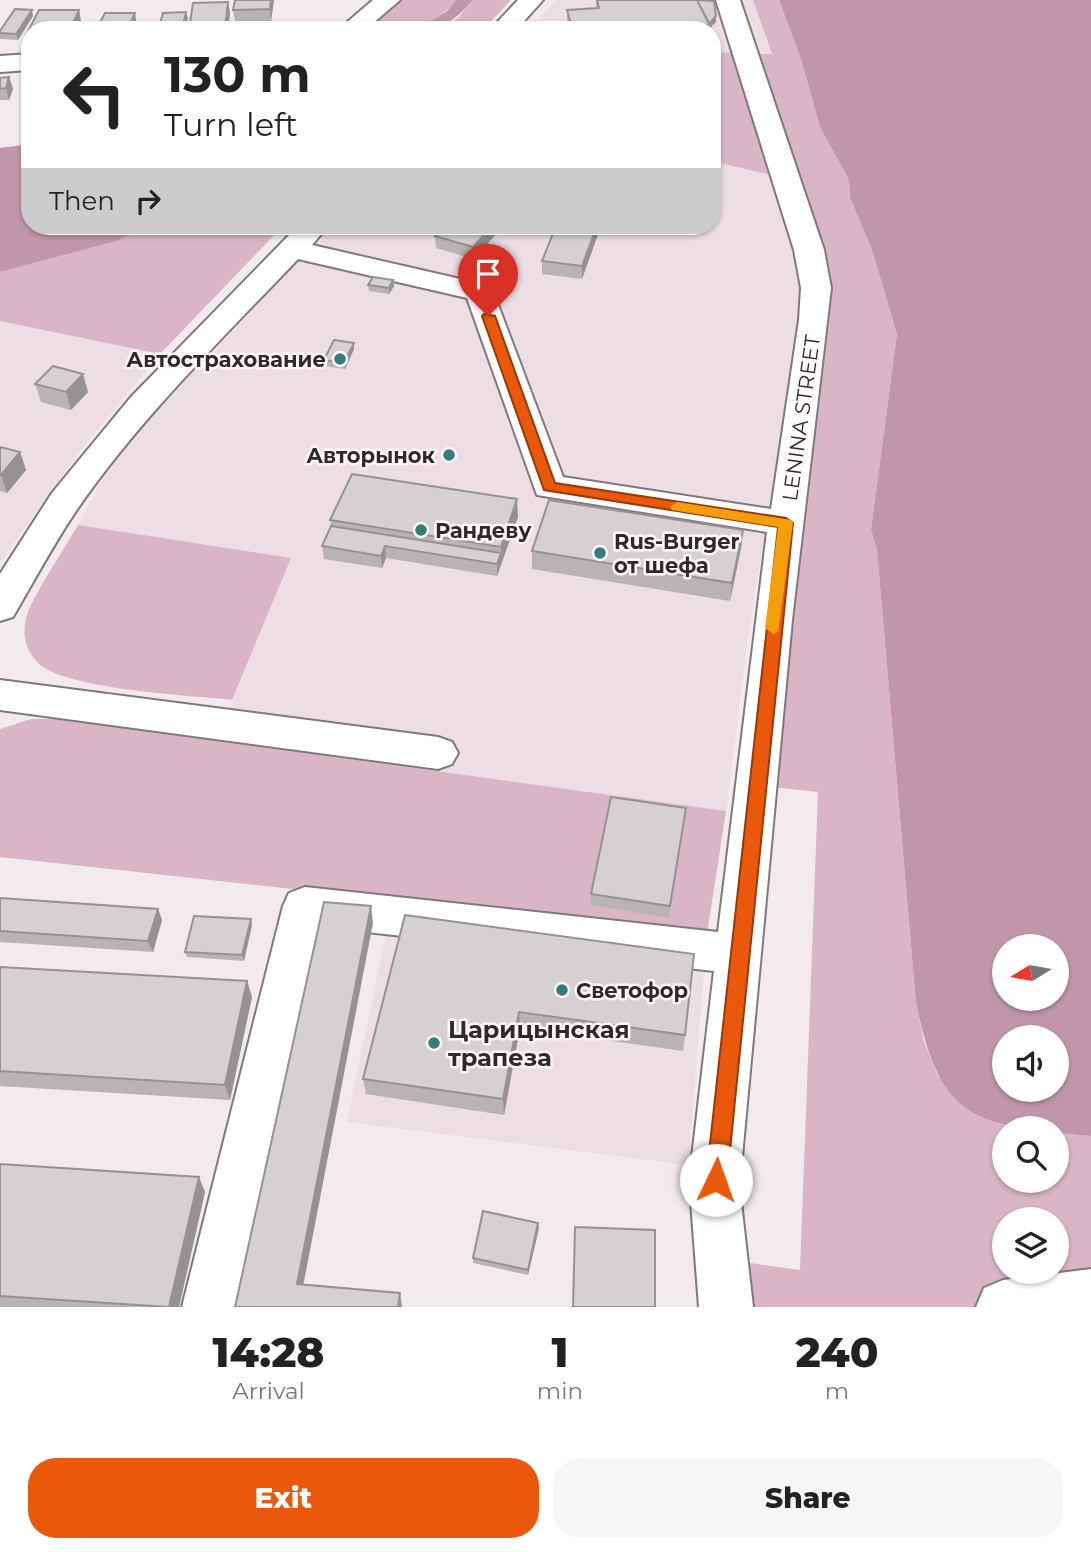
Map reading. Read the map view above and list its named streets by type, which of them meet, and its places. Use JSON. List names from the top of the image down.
{
  "streets": {
    "street": ["LENINA STREET"]
  },
  "places": [
    "Автострахование",
    "Авторынок",
    "Рандеву",
    "Rus-Burger от шефа",
    "Светофор",
    "Царицынская трапеза"
  ],
  "north": "left",
  "page": {
    "turn": ["130 m", "Turn left"],
    "then": "Then",
    "eta": [
      "14:28",
      "Arrival",
      "1",
      "min",
      "240",
      "m"
    ],
    "buttons": ["Exit", "Share"]
  }
}
